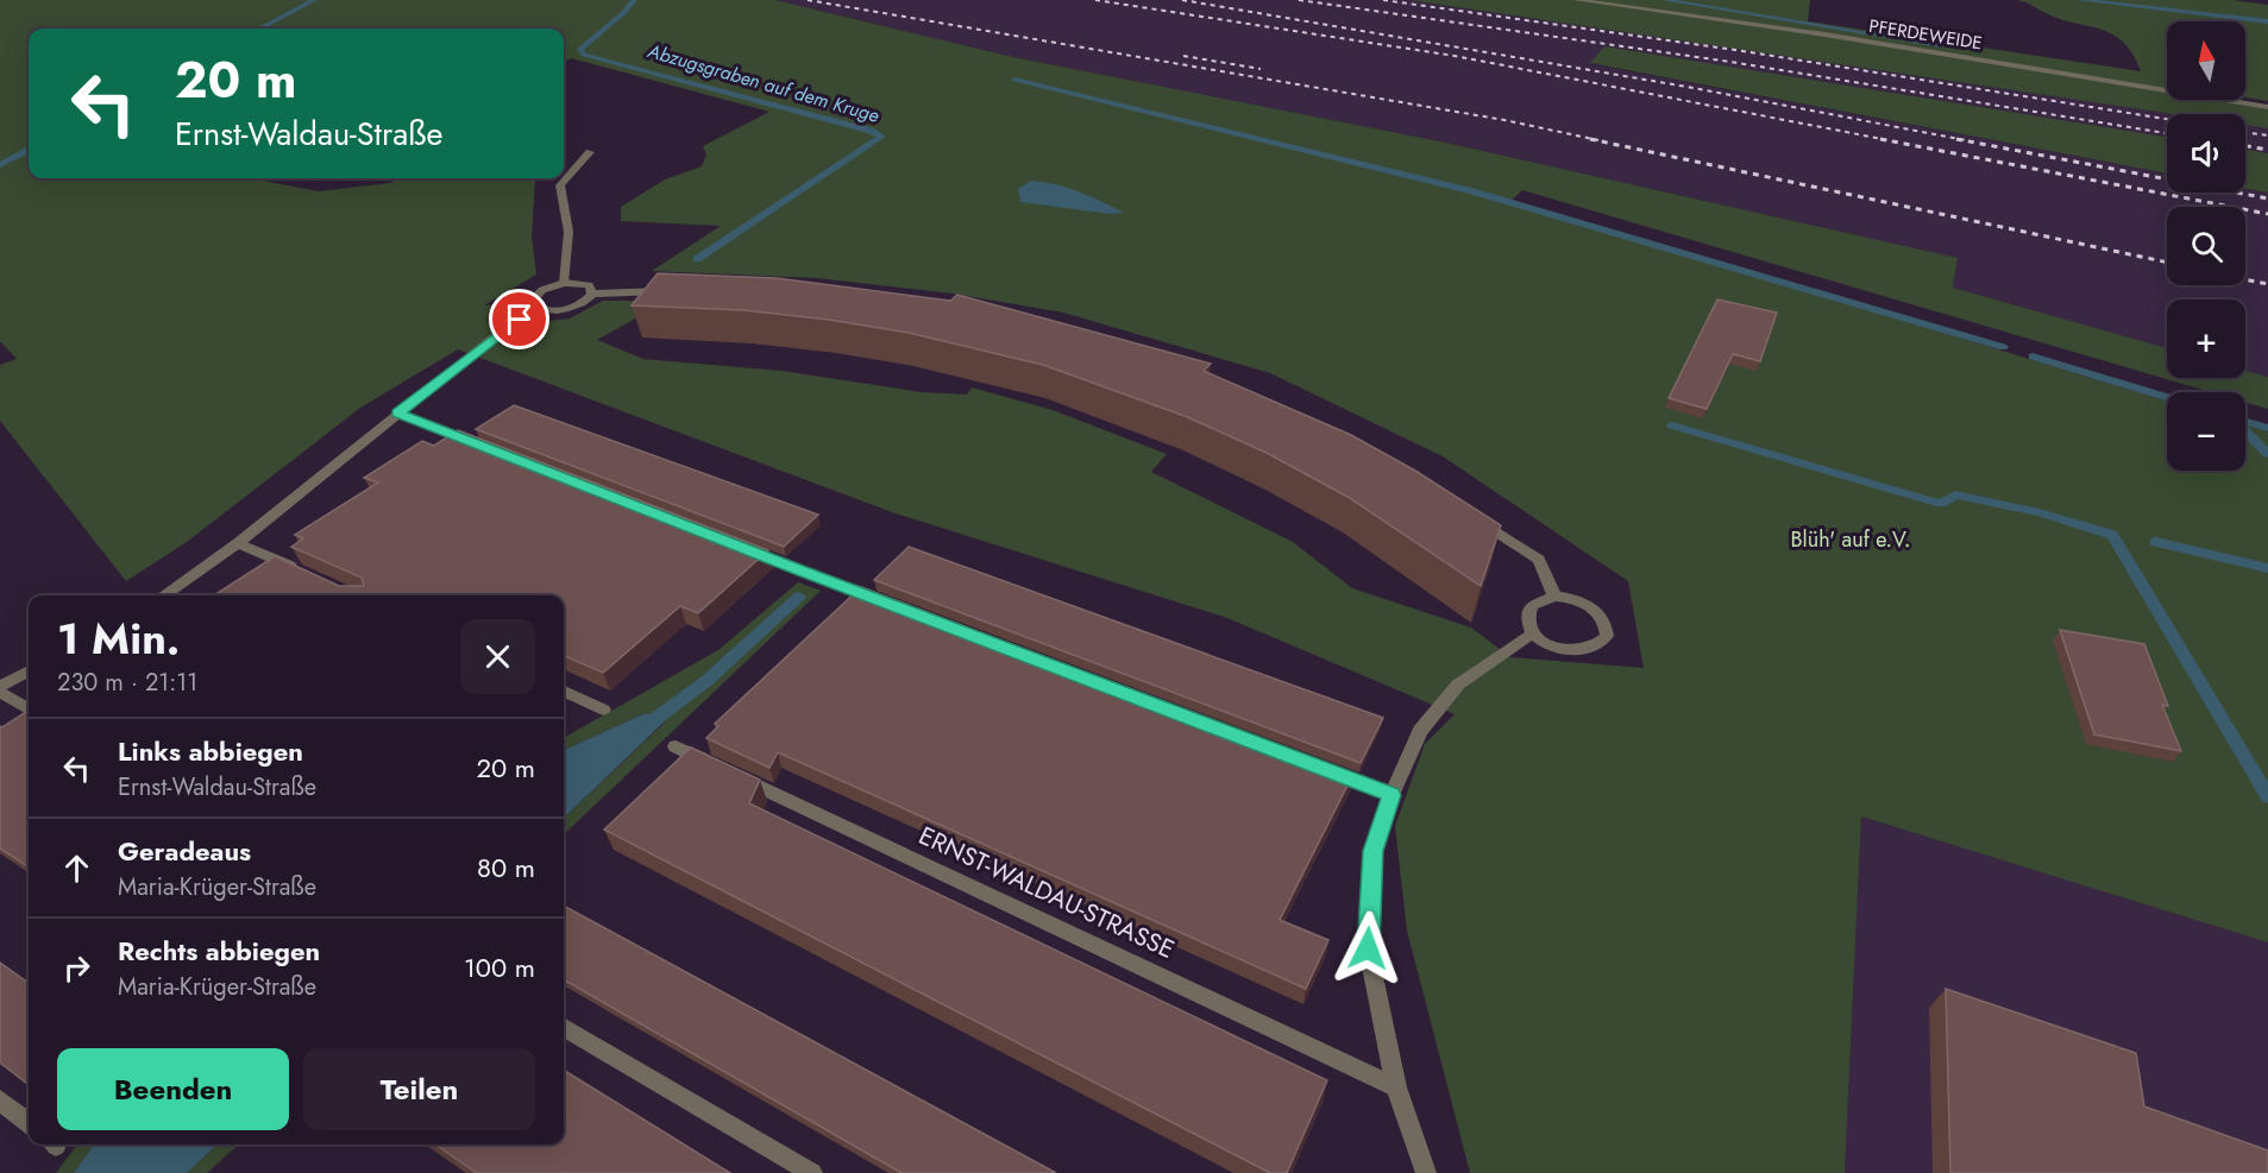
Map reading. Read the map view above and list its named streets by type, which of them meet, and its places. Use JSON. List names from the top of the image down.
{
  "streets": {
    "street": ["PFERDEWEIDE", "ERNST-WALDAU-STRASSE"]
  },
  "water": ["Abzugsgraben auf dem Kruge"],
  "parks": ["Blüh' auf e.V."],
  "north": "top",
  "page": {
    "map_buttons": ["+", "−"],
    "turn": ["20 m", "Ernst-Waldau-Straße"],
    "heading": ["1 Min.", "230 m · 21:11"],
    "list": [
      {
        "name": "Links abbiegen",
        "note": "Ernst-Waldau-Straße",
        "value": "20 m"
      },
      {
        "name": "Geradeaus",
        "note": "Maria-Krüger-Straße",
        "value": "80 m"
      },
      {
        "name": "Rechts abbiegen",
        "note": "Maria-Krüger-Straße",
        "value": "100 m"
      }
    ],
    "buttons": ["Beenden", "Teilen"]
  }
}
